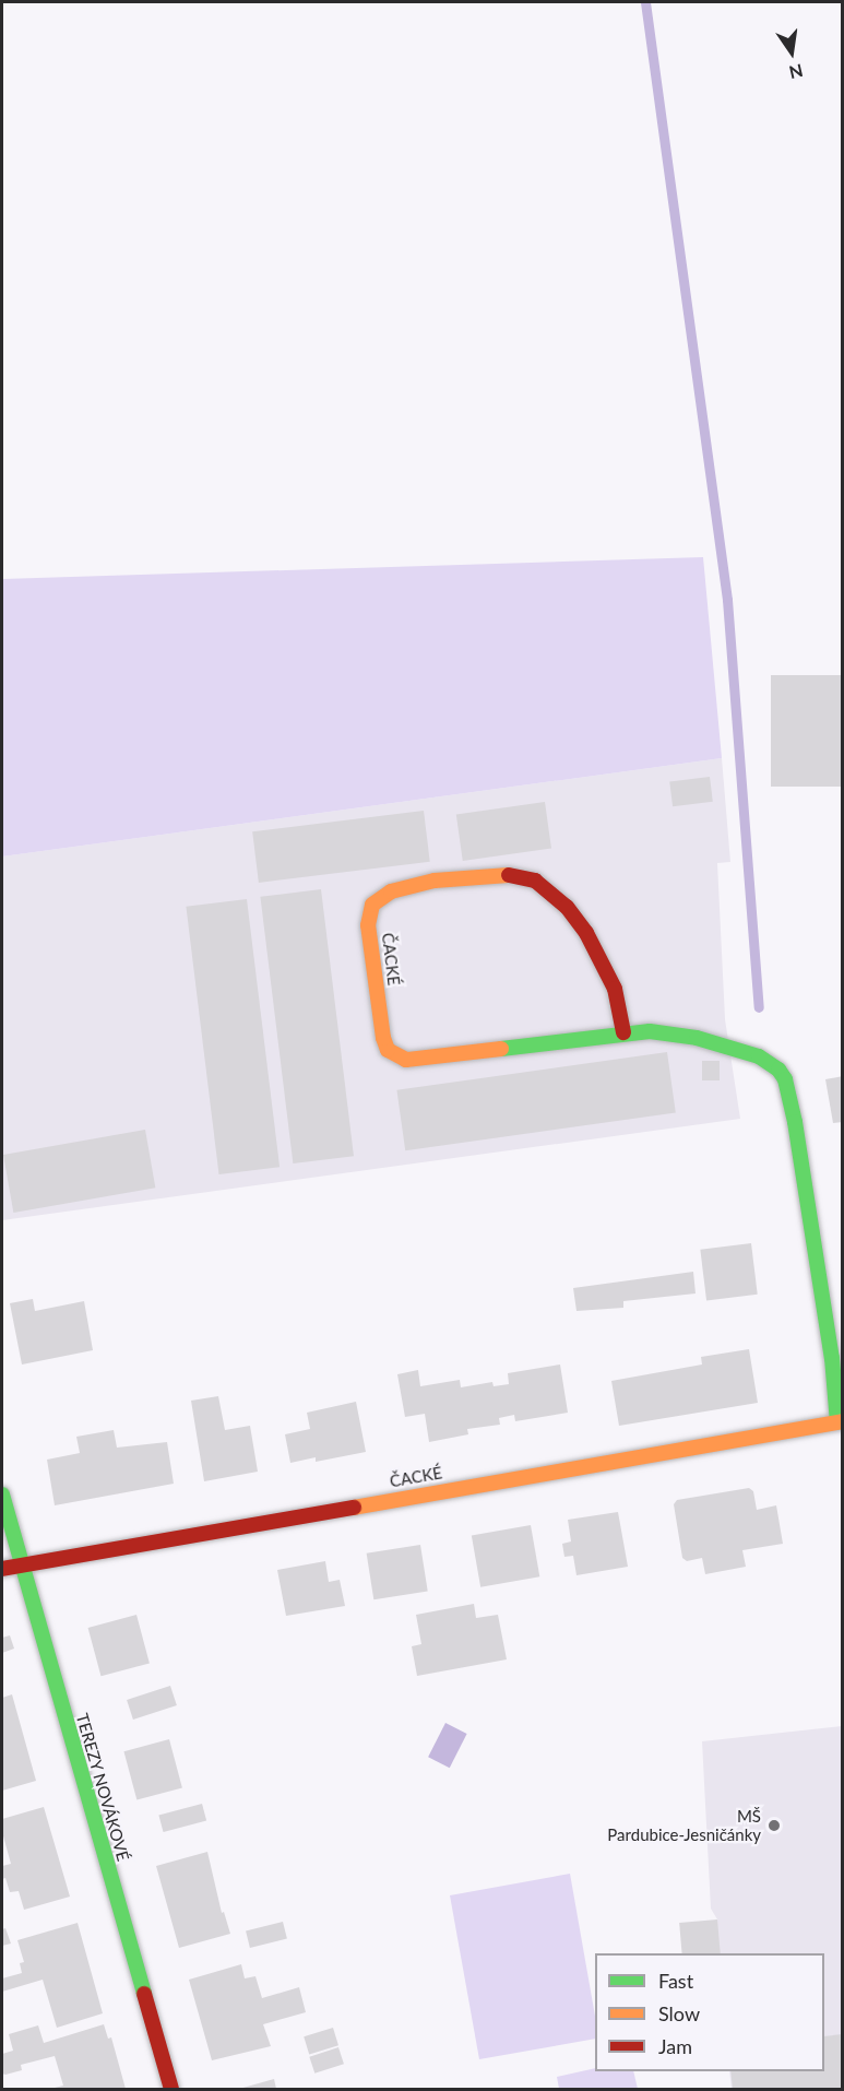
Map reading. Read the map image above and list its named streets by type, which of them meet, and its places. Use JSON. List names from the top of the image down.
{
  "streets": {
    "street": ["ČACKÉ", "TEREZY NOVÁKOVÉ"]
  },
  "crossings": [
    ["ČACKÉ", "TEREZY NOVÁKOVÉ"]
  ],
  "places": ["MŠ Pardubice-Jesničánky"],
  "legend": ["Fast", "Slow", "Jam"],
  "north": "bottom"
}
